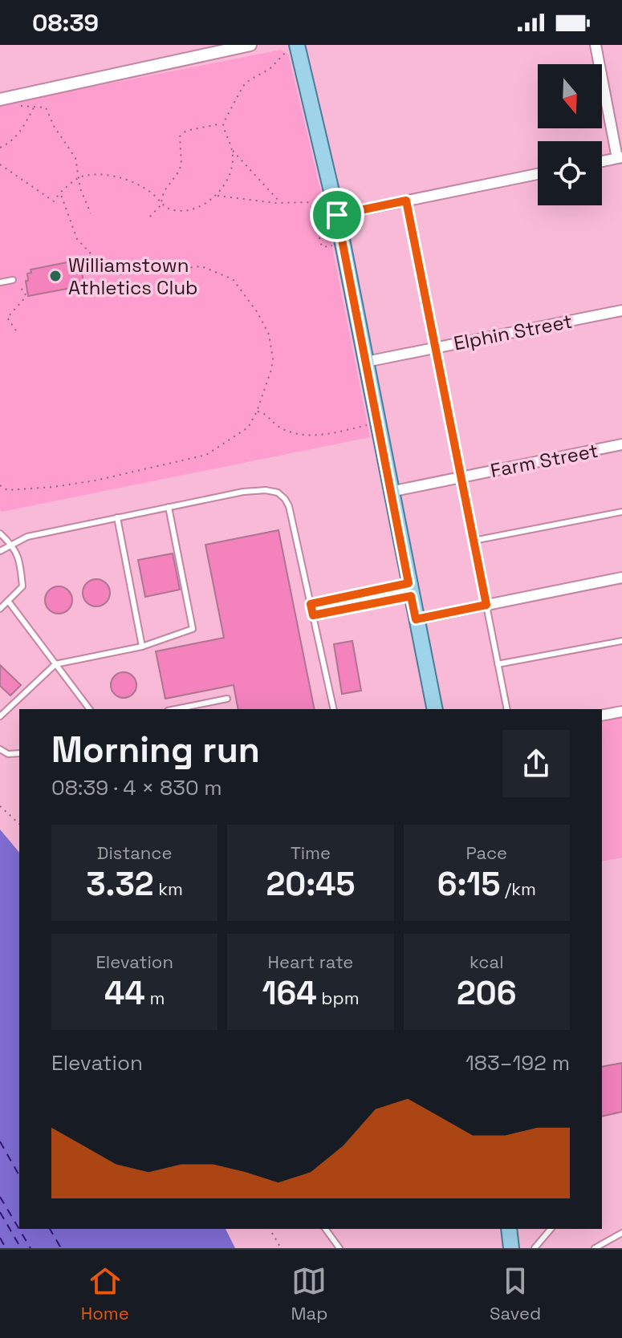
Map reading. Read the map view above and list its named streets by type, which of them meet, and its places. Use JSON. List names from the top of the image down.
{
  "streets": {
    "street": ["Elphin Street", "Farm Street"]
  },
  "places": ["Williamstown Athletics Club"],
  "north": "bottom",
  "page": {
    "status": "08:39",
    "heading": ["Morning run", "08:39 · 4 × 830 m"],
    "stats": [
      ["Distance", "3.32 km"],
      ["Time", "20:45"],
      ["Pace", "6:15 /km"],
      ["Elevation", "44 m"],
      ["Heart rate", "164 bpm"],
      ["kcal", "206"]
    ],
    "chart": ["Elevation", "183–192 m"],
    "tabs": ["Home", "Map", "Saved"]
  }
}
